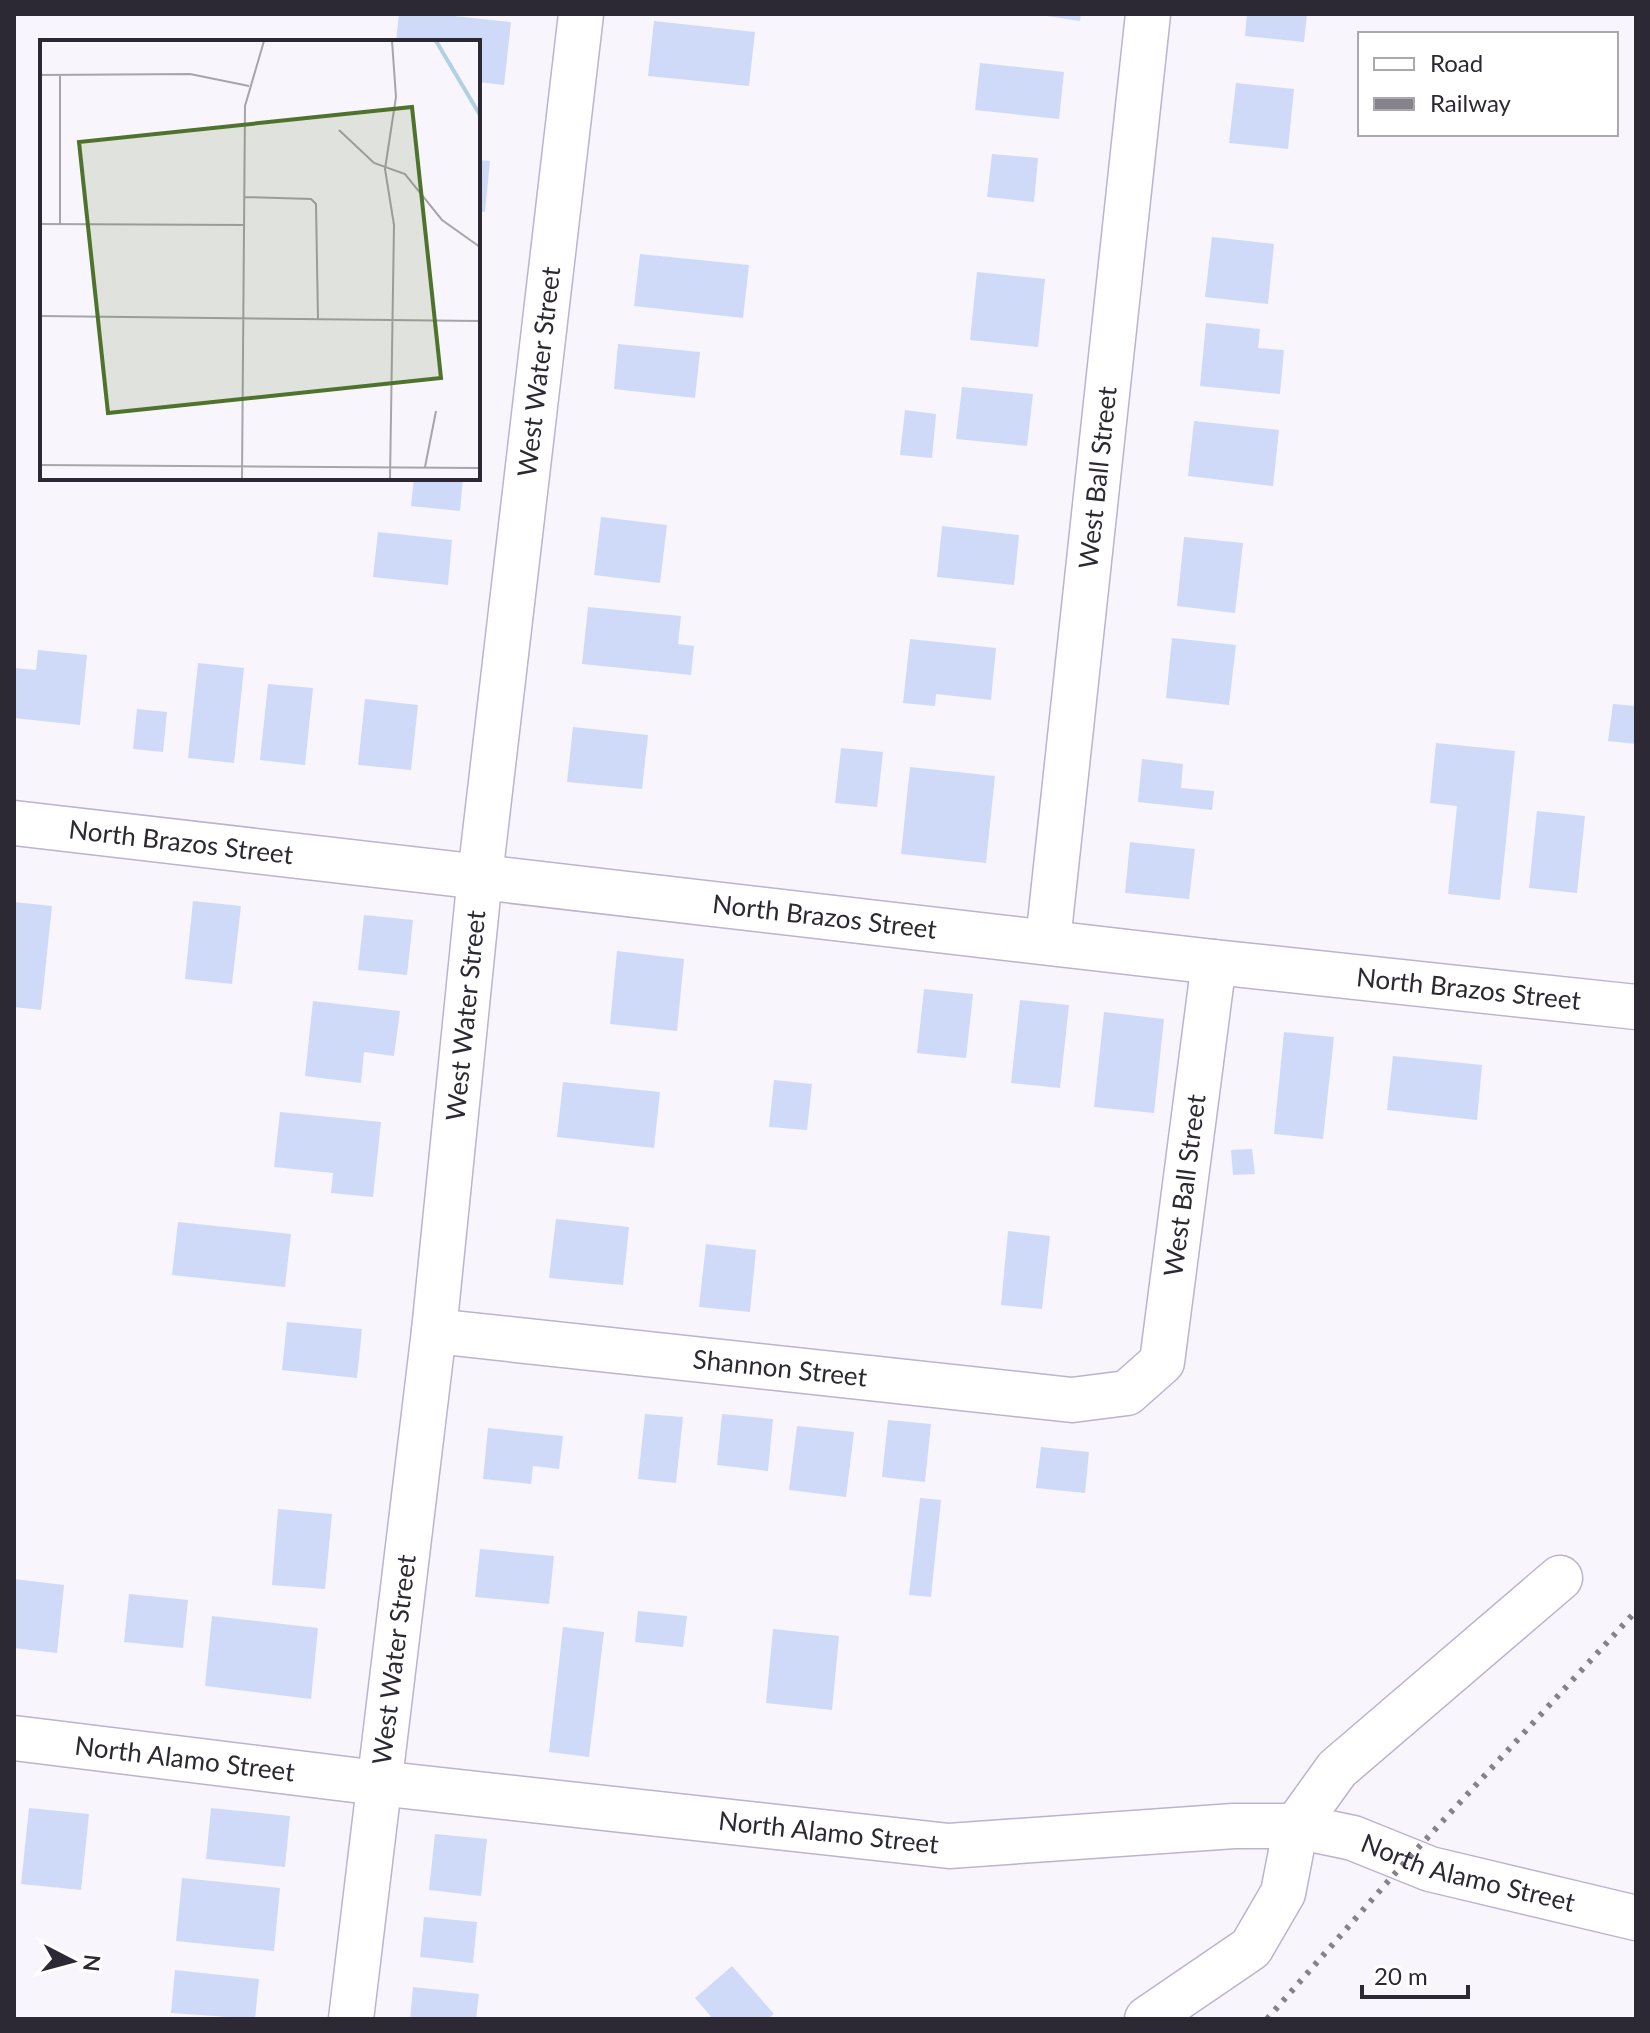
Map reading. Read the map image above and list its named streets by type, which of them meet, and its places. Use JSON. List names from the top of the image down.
{
  "streets": {
    "street": [
      "West Water Street",
      "West Ball Street",
      "North Brazos Street",
      "Shannon Street",
      "North Alamo Street"
    ]
  },
  "crossings": [
    ["West Water Street", "North Brazos Street"],
    ["West Water Street", "Shannon Street"],
    ["West Water Street", "North Alamo Street"],
    ["West Ball Street", "North Brazos Street"],
    ["West Ball Street", "Shannon Street"]
  ],
  "legend": ["Road", "Railway"],
  "scale_bar": "20 m",
  "north": "right"
}
